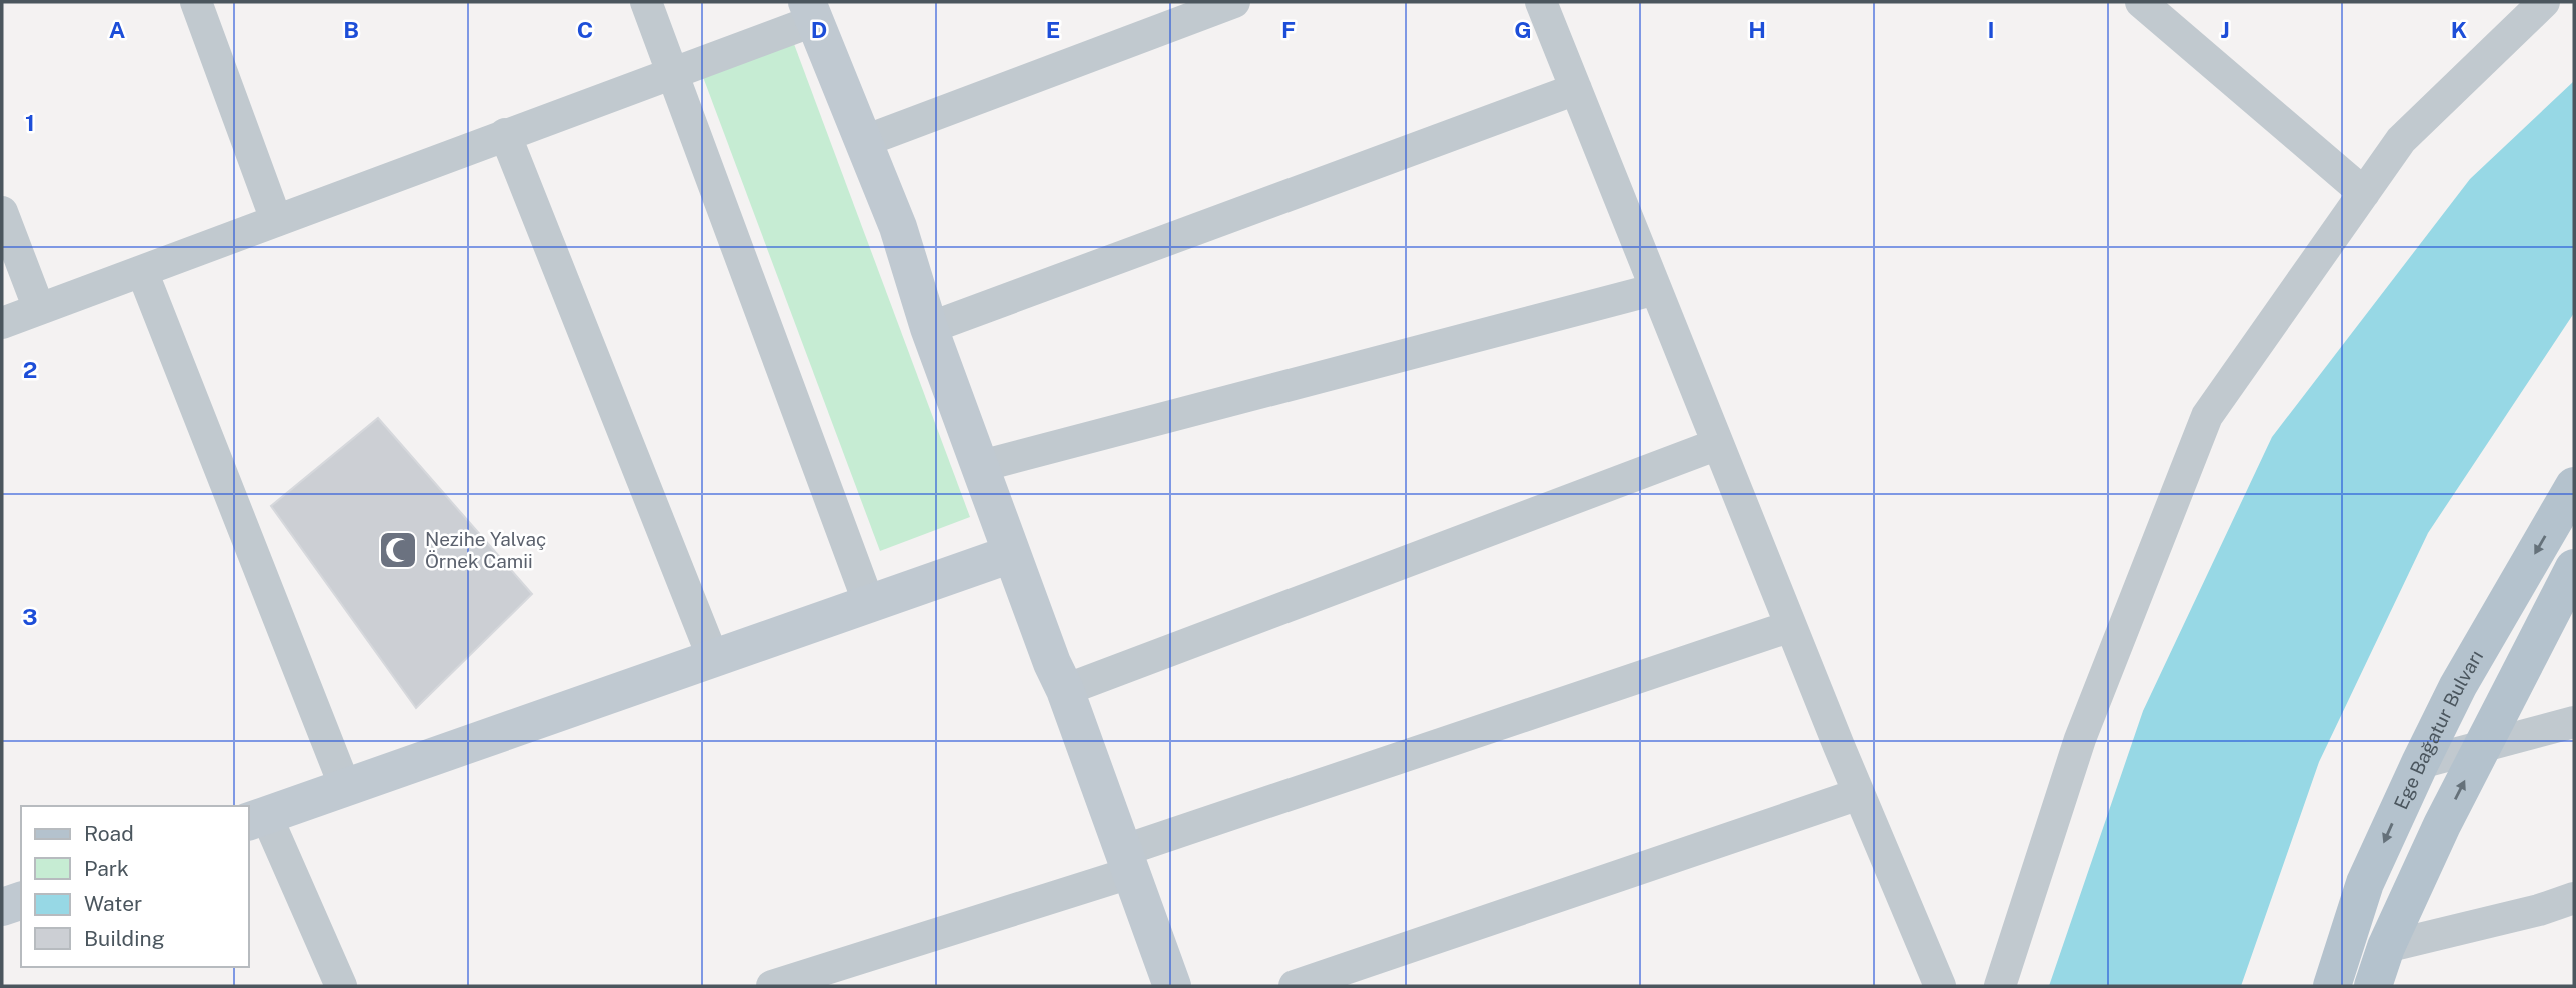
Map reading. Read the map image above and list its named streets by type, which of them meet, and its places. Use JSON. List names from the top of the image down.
{
  "streets": {
    "main road": ["Ege Bağatur Bulvarı"]
  },
  "places": {
    "mosque": ["Nezihe Yalvaç Örnek Camii"]
  },
  "legend": [
    "Road",
    "Park",
    "Water",
    "Building"
  ],
  "grid": {
    "columns": [
      "A",
      "B",
      "C",
      "D",
      "E",
      "F",
      "G",
      "H",
      "I",
      "J",
      "K"
    ],
    "rows": ["1", "2", "3"]
  }
}
